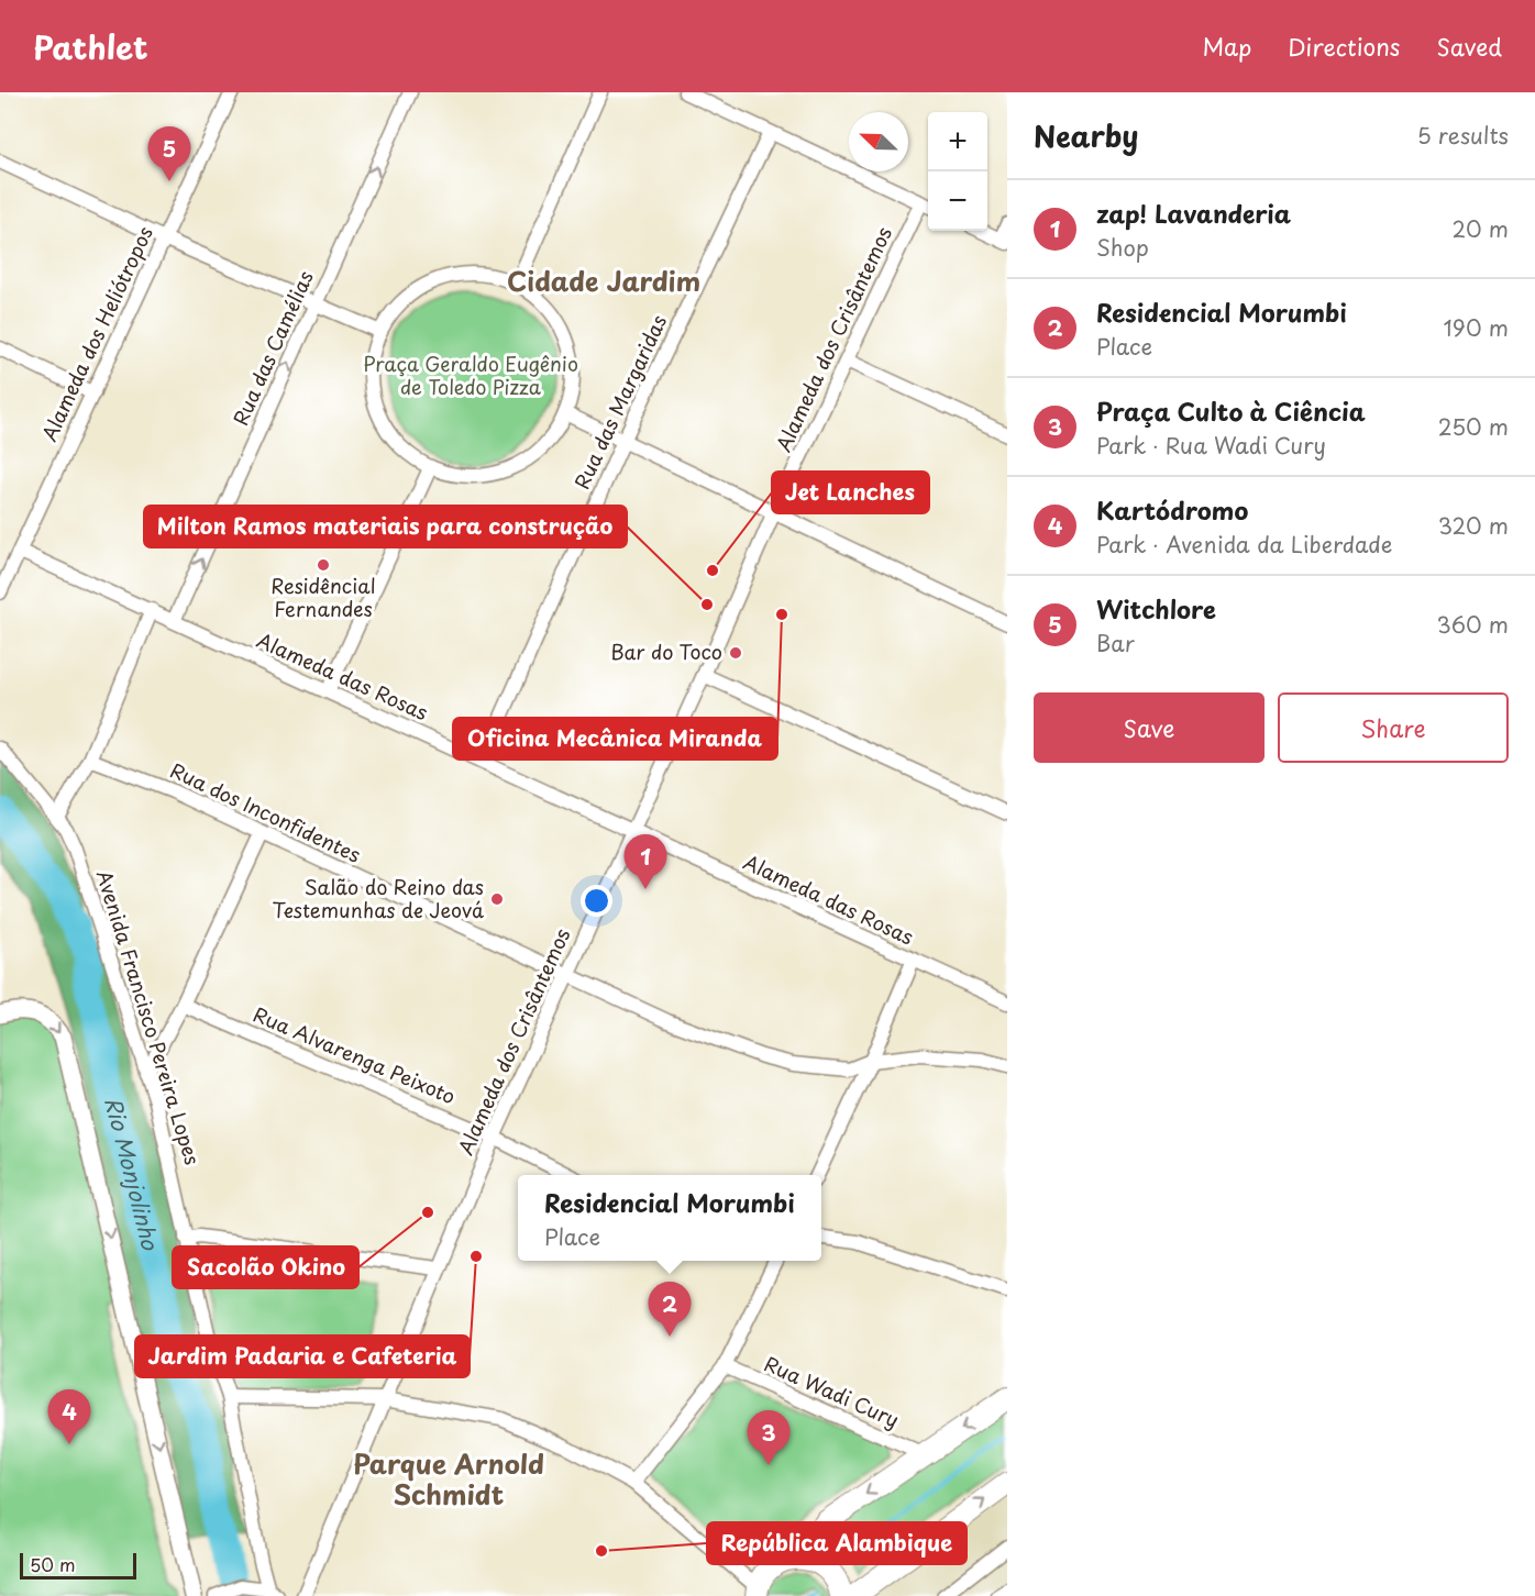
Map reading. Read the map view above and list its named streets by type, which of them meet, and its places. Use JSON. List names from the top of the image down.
{
  "streets": {
    "street": [
      "Alameda dos Heliótropos",
      "Alameda dos Crisântemos",
      "Rua das Camélias",
      "Rua das Margaridas",
      "Alameda das Rosas",
      "Rua dos Inconfidentes",
      "Avenida Francisco Pereira Lopes",
      "Rua Alvarenga Peixoto",
      "Rua Wadi Cury"
    ]
  },
  "crossings": [
    ["Alameda dos Heliótropos", "Alameda das Rosas"],
    ["Alameda dos Crisântemos", "Alameda das Rosas"],
    ["Alameda dos Crisântemos", "Rua dos Inconfidentes"],
    ["Alameda dos Crisântemos", "Rua Alvarenga Peixoto"],
    ["Rua das Camélias", "Alameda das Rosas"],
    ["Rua das Margaridas", "Alameda das Rosas"]
  ],
  "one_way": ["Rua das Camélias"],
  "districts": ["Cidade Jardim", "Parque Arnold Schmidt"],
  "water": ["Rio Monjolinho"],
  "parks": ["Praça Geraldo Eugênio de Toledo Pizza"],
  "places": [
    "Residêncial Fernandes",
    "Jet Lanches",
    "Milton Ramos materiais para construção",
    "Oficina Mecânica Miranda",
    "Bar do Toco",
    "Salão do Reino das Testemunhas de Jeová",
    "Sacolão Okino",
    "Jardim Padaria e Cafeteria",
    "República Alambique"
  ],
  "scale_bar": "50 m",
  "north": "top left",
  "page": {
    "header": "Pathlet",
    "nav": ["Map", "Directions", "Saved"],
    "heading": ["Nearby", "5 results"],
    "map_buttons": ["+", "−"],
    "pins": [
      "5",
      "1",
      "2",
      "4",
      "3"
    ],
    "list": [
      {
        "mark": "1",
        "name": "zap! Lavanderia",
        "note": "Shop",
        "value": "20 m"
      },
      {
        "mark": "2",
        "name": "Residencial Morumbi",
        "note": "Place",
        "value": "190 m"
      },
      {
        "mark": "3",
        "name": "Praça Culto à Ciência",
        "note": "Park · Rua Wadi Cury",
        "value": "250 m"
      },
      {
        "mark": "4",
        "name": "Kartódromo",
        "note": "Park · Avenida da Liberdade",
        "value": "320 m"
      },
      {
        "mark": "5",
        "name": "Witchlore",
        "note": "Bar",
        "value": "360 m"
      }
    ],
    "buttons": ["Save", "Share"],
    "popup": ["Residencial Morumbi", "Place"],
    "scale": "50 m"
  }
}
